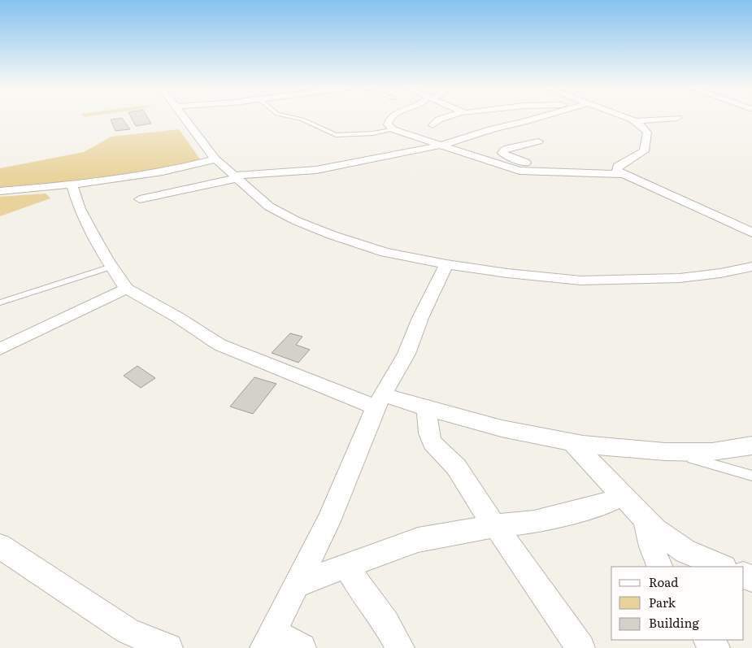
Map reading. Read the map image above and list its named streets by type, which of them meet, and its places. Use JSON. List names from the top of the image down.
{
  "legend": ["Road", "Park", "Building"]
}
